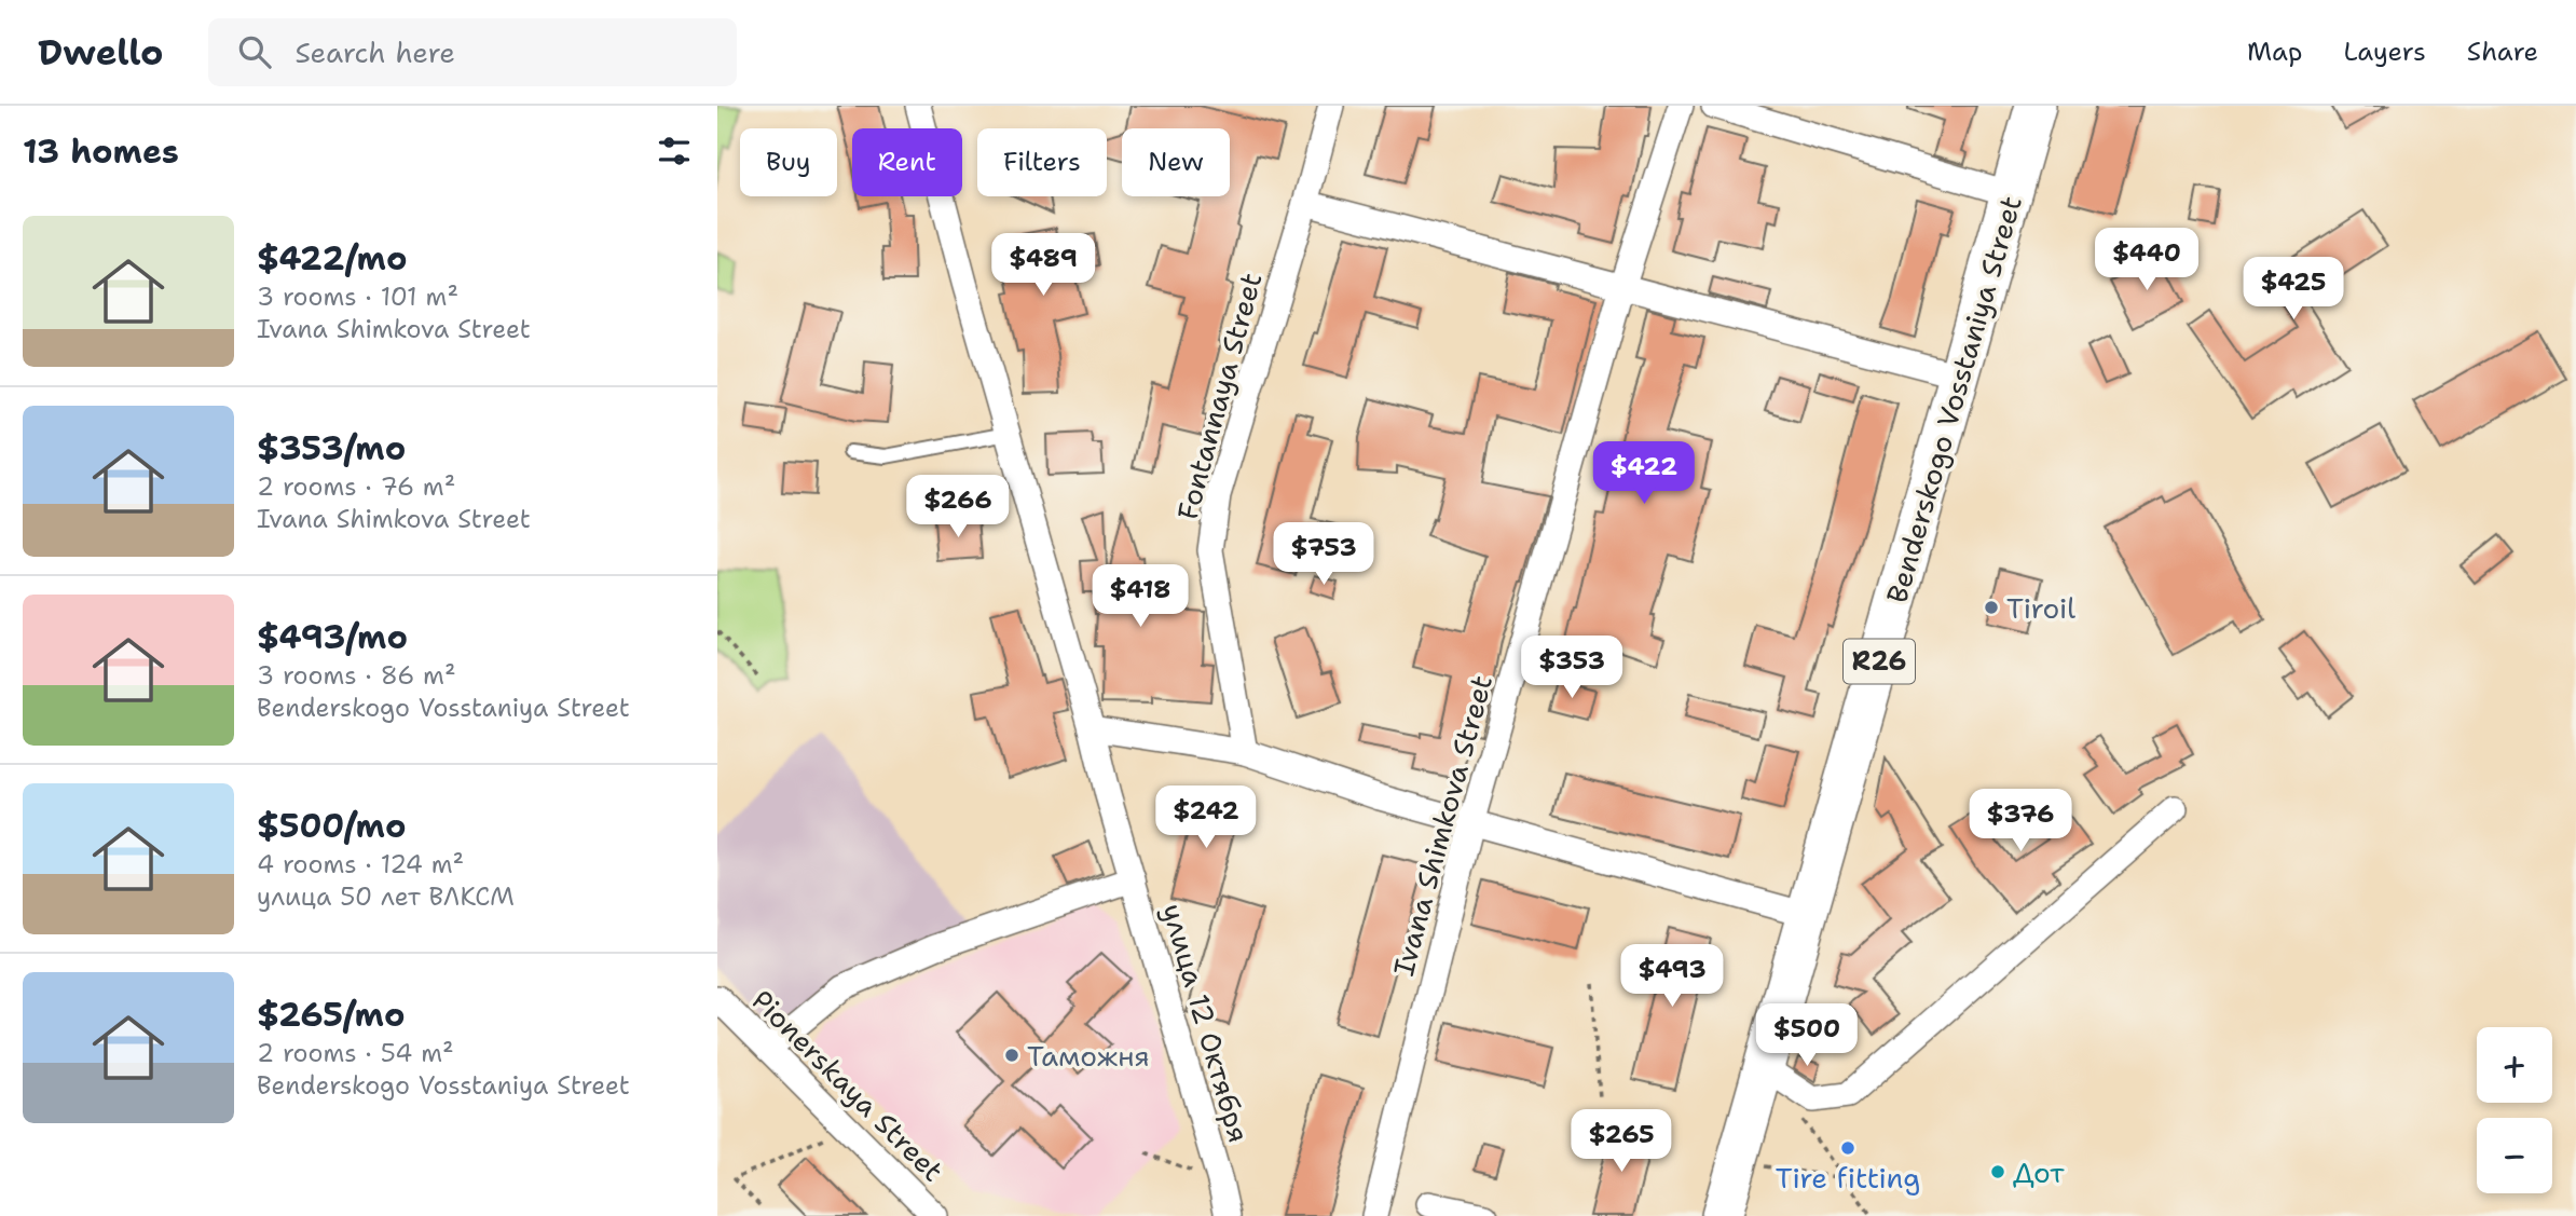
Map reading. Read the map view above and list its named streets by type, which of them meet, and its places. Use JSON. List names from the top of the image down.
{
  "streets": {
    "main road": ["Benderskogo Vosstaniya Street", "R26"],
    "street": [
      "Fontannaya Street",
      "Ivana Shimkova Street",
      "улица 12 Октября",
      "Pionerskaya Street"
    ]
  },
  "places": [
    "Tiroil",
    "Таможня",
    "Tire fitting",
    "Дот"
  ],
  "page": {
    "header": "Dwello",
    "search": "Search here",
    "nav": ["Map", "Layers", "Share"],
    "heading": "13 homes",
    "chip": [
      "Buy",
      "Rent",
      "Filters",
      "New"
    ],
    "list": [
      {
        "name": "$422/mo",
        "note": "3 rooms · 101 m² · Ivana Shimkova Street"
      },
      {
        "name": "$353/mo",
        "note": "2 rooms · 76 m² · Ivana Shimkova Street"
      },
      {
        "name": "$493/mo",
        "note": "3 rooms · 86 m² · Benderskogo Vosstaniya Street"
      },
      {
        "name": "$500/mo",
        "note": "4 rooms · 124 m² · улица 50 лет ВЛКСМ"
      },
      {
        "name": "$265/mo",
        "note": "2 rooms · 54 m² · Benderskogo Vosstaniya Street"
      }
    ],
    "price": [
      "$440",
      "$489",
      "$425",
      "$422",
      "$266",
      "$753",
      "$418",
      "$353",
      "$242",
      "$376",
      "$493",
      "$500",
      "$265"
    ],
    "map_buttons": ["+", "−"]
  }
}
